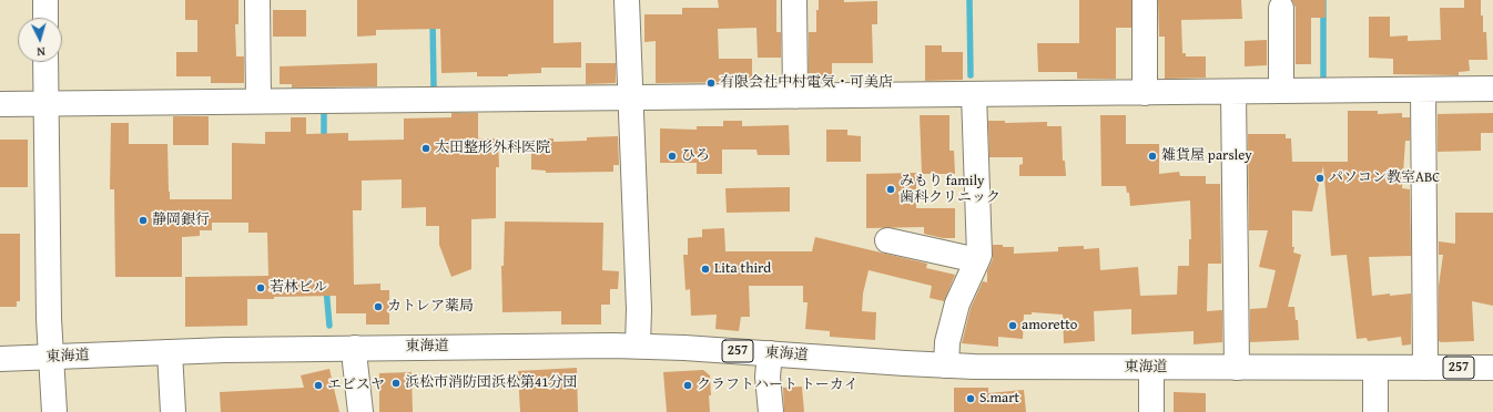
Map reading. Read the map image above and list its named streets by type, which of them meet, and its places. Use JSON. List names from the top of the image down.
{
  "streets": {
    "main road": ["東海道", "257"]
  },
  "places": [
    "有限会社中村電気・可美店",
    "太田整形外科医院",
    "ひろ",
    "雑貨屋 parsley",
    "パソコン教室ABC",
    "みもり family 歯科クリニック",
    "静岡銀行",
    "Lita third",
    "若林ビル",
    "カトレア薬局",
    "amoretto",
    "浜松市消防団浜松第41分団",
    "エビスヤ",
    "クラフトハート トーカイ",
    "S.mart"
  ],
  "north": "bottom"
}
